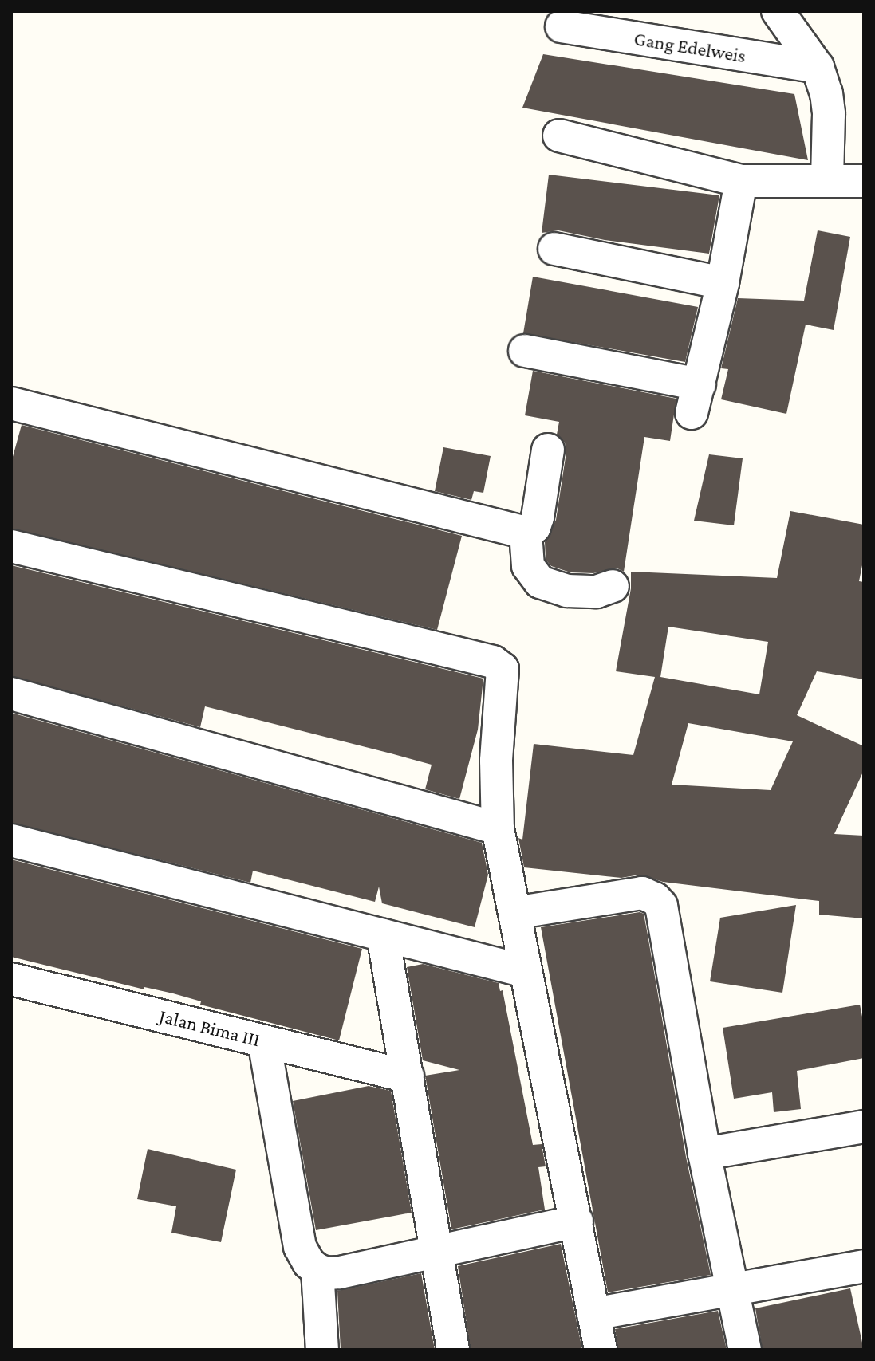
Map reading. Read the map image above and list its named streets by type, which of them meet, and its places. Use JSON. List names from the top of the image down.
{
  "streets": {
    "street": ["Gang Edelweis", "Jalan Bima III"]
  }
}
